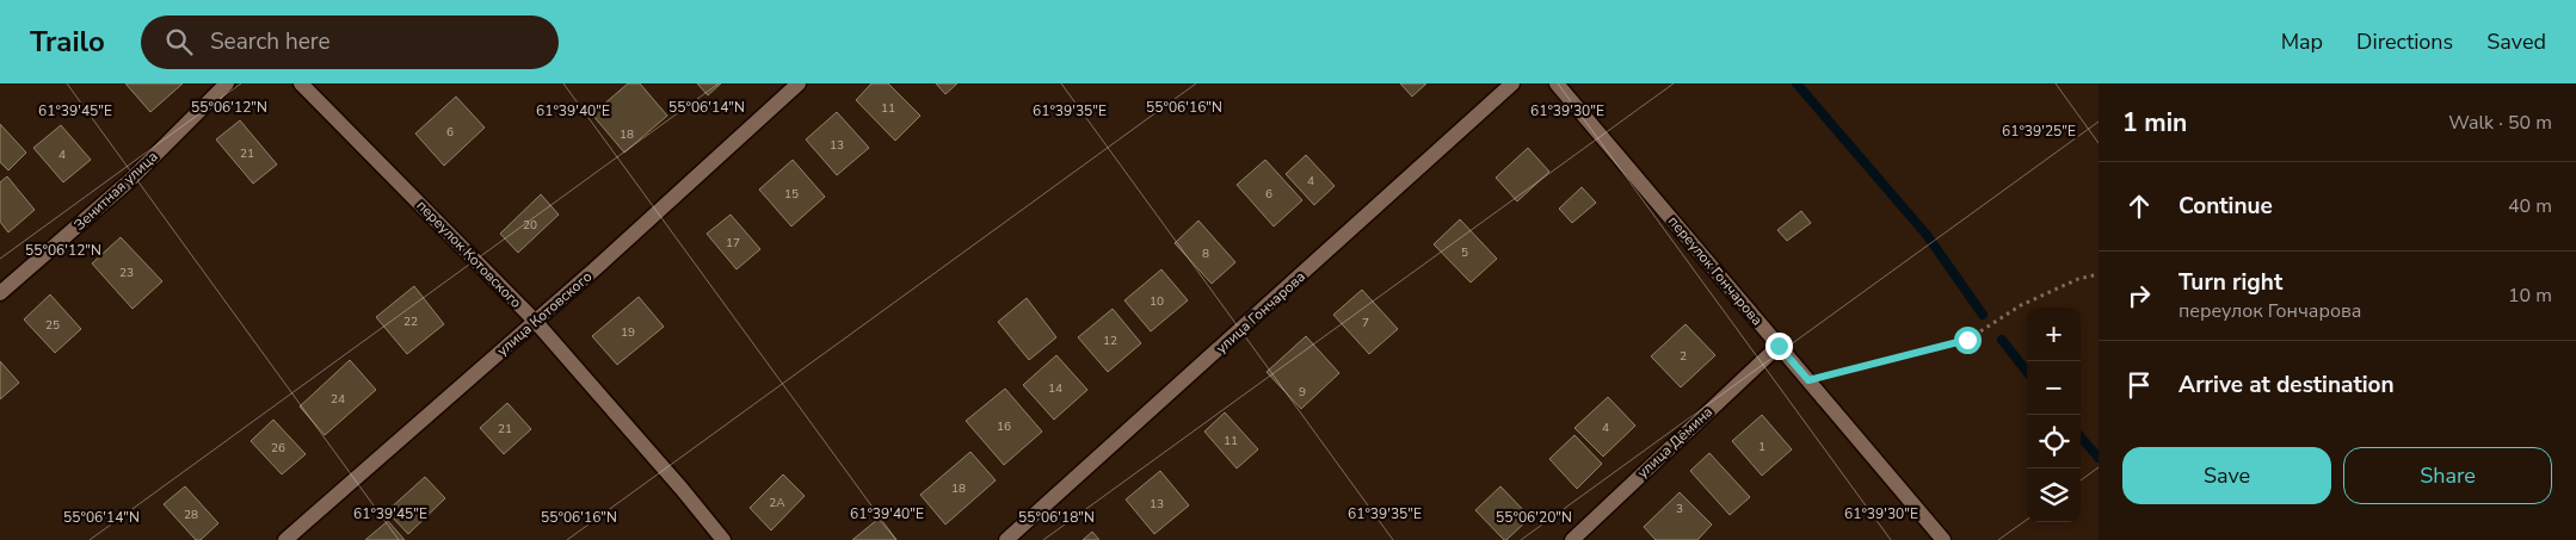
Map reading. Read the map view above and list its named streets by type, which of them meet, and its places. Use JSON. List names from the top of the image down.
{
  "streets": {
    "street": [
      "Зенитная улица",
      "переулок Котовского",
      "переулок Гончарова",
      "улица Гончарова",
      "улица Котовского",
      "улица Дёмина"
    ]
  },
  "crossings": [
    ["переулок Котовского", "улица Котовского"],
    ["переулок Гончарова", "улица Дёмина"]
  ],
  "house_numbers": [
    "11",
    "6",
    "18",
    "13",
    "21",
    "4",
    "4",
    "15",
    "6",
    "20",
    "17",
    "5",
    "8",
    "23",
    "10",
    "22",
    "7",
    "25",
    "19",
    "12",
    "2",
    "14",
    "9",
    "24",
    "16",
    "4",
    "21",
    "11",
    "1",
    "26",
    "18",
    "2А",
    "13",
    "3",
    "28"
  ],
  "page": {
    "header": "Trailo",
    "search": "Search here",
    "nav": ["Map", "Directions", "Saved"],
    "heading": ["1 min", "Walk · 50 m"],
    "list": [
      ["Continue", "40 m"],
      ["Turn right", "переулок Гончарова", "10 m"],
      "Arrive at destination"
    ],
    "map_buttons": ["+", "−"],
    "buttons": ["Save", "Share"]
  },
  "coordinates": [
    "55°06'12\"N",
    "55°06'14\"N",
    "55°06'16\"N",
    "61°39'45\"E",
    "61°39'40\"E",
    "61°39'35\"E",
    "61°39'30\"E",
    "61°39'25\"E",
    "55°06'18\"N",
    "55°06'20\"N"
  ]
}
